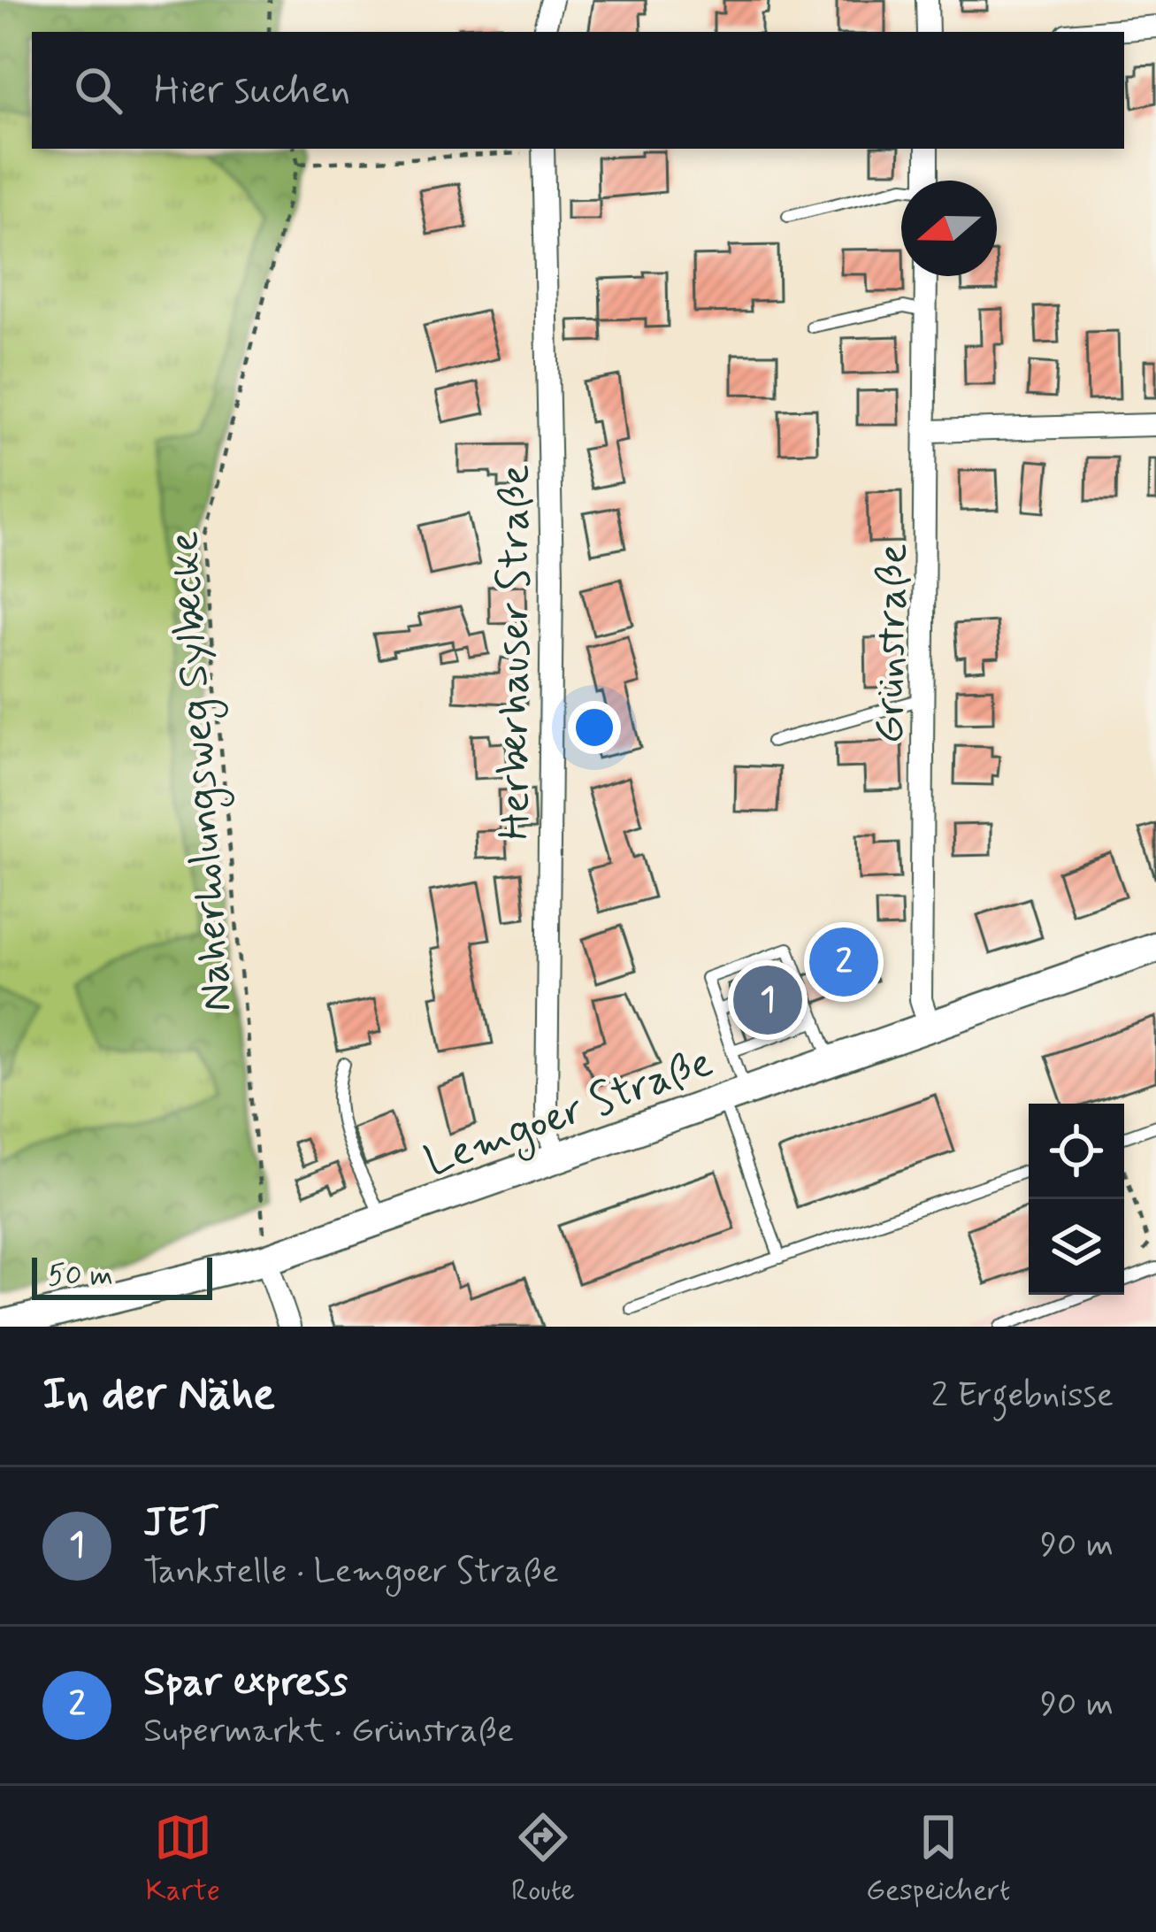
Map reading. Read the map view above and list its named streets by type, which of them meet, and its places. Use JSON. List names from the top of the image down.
{
  "streets": {
    "main road": ["Lemgoer Straße"],
    "street": ["Grünstraße", "Herberhauser Straße"],
    "path": ["Naherholungsweg Sylbecke"]
  },
  "crossings": [
    ["Grünstraße", "Lemgoer Straße"],
    ["Herberhauser Straße", "Lemgoer Straße"],
    ["Naherholungsweg Sylbecke", "Lemgoer Straße"]
  ],
  "scale_bar": "50 m",
  "north": "left",
  "page": {
    "search": "Hier suchen",
    "pins": ["2", "1"],
    "scale": "50 m",
    "heading": ["In der Nähe", "2 Ergebnisse"],
    "list": [
      {
        "mark": "1",
        "name": "JET",
        "note": "Tankstelle · Lemgoer Straße",
        "value": "90 m"
      },
      {
        "mark": "2",
        "name": "Spar express",
        "note": "Supermarkt · Grünstraße",
        "value": "90 m"
      }
    ],
    "nav": ["Karte", "Route", "Gespeichert"]
  }
}
